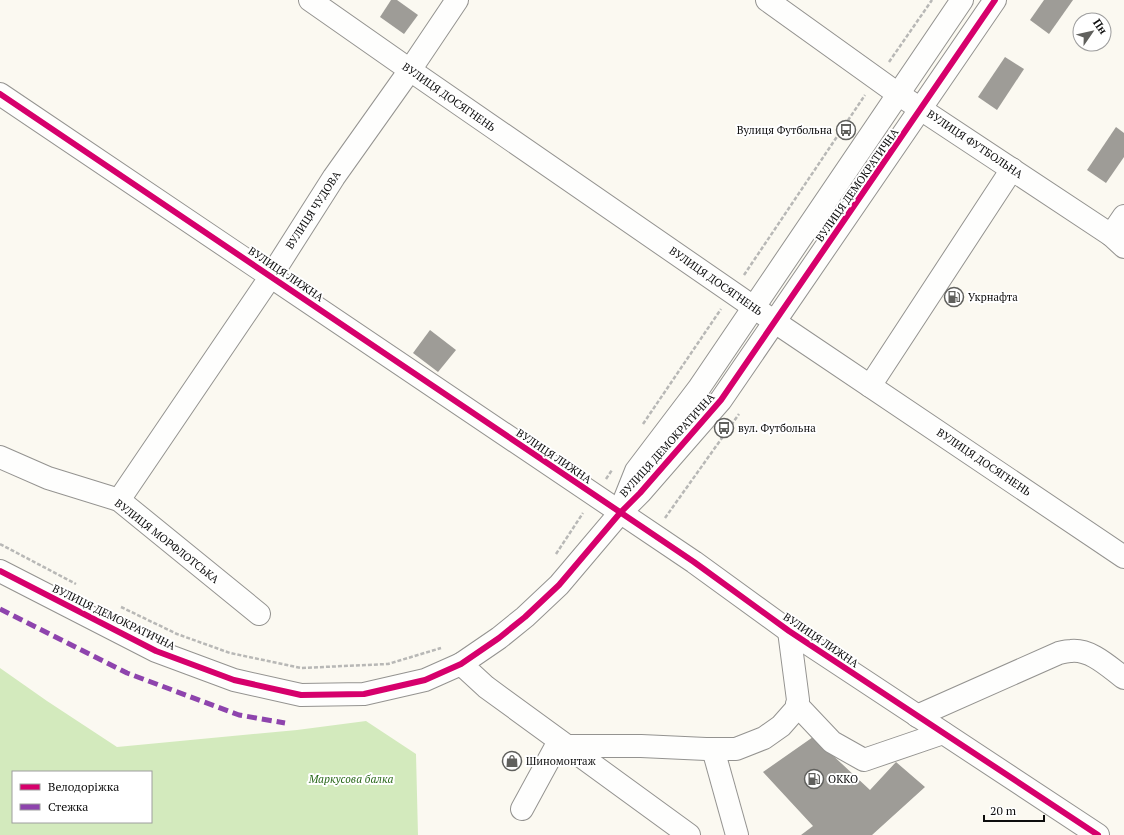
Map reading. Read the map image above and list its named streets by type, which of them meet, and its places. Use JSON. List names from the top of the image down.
{
  "streets": {
    "street": [
      "ВУЛИЦЯ ДОСЯГНЕНЬ",
      "ВУЛИЦЯ ФУТБОЛЬНА",
      "ВУЛИЦЯ ДЕМОКРАТИЧНА",
      "ВУЛИЦЯ ЧУДОВА",
      "ВУЛИЦЯ ЛИЖНА",
      "ВУЛИЦЯ МОРФЛОТСЬКА"
    ]
  },
  "crossings": [
    ["ВУЛИЦЯ ДОСЯГНЕНЬ", "ВУЛИЦЯ ДЕМОКРАТИЧНА"],
    ["ВУЛИЦЯ ДОСЯГНЕНЬ", "ВУЛИЦЯ ЧУДОВА"],
    ["ВУЛИЦЯ ФУТБОЛЬНА", "ВУЛИЦЯ ДЕМОКРАТИЧНА"],
    ["ВУЛИЦЯ ДЕМОКРАТИЧНА", "ВУЛИЦЯ ЛИЖНА"],
    ["ВУЛИЦЯ ЧУДОВА", "ВУЛИЦЯ ЛИЖНА"],
    ["ВУЛИЦЯ ЧУДОВА", "ВУЛИЦЯ МОРФЛОТСЬКА"]
  ],
  "parks": ["Маркусова балка"],
  "places": {
    "bus stop": ["Вулиця Футбольна", "вул. Футбольна"],
    "fuel station": ["Укрнафта", "ОККО"],
    "shop": ["Шиномонтаж"]
  },
  "legend": ["Велодоріжка", "Стежка"],
  "scale_bar": "20 m",
  "north": "top right"
}
